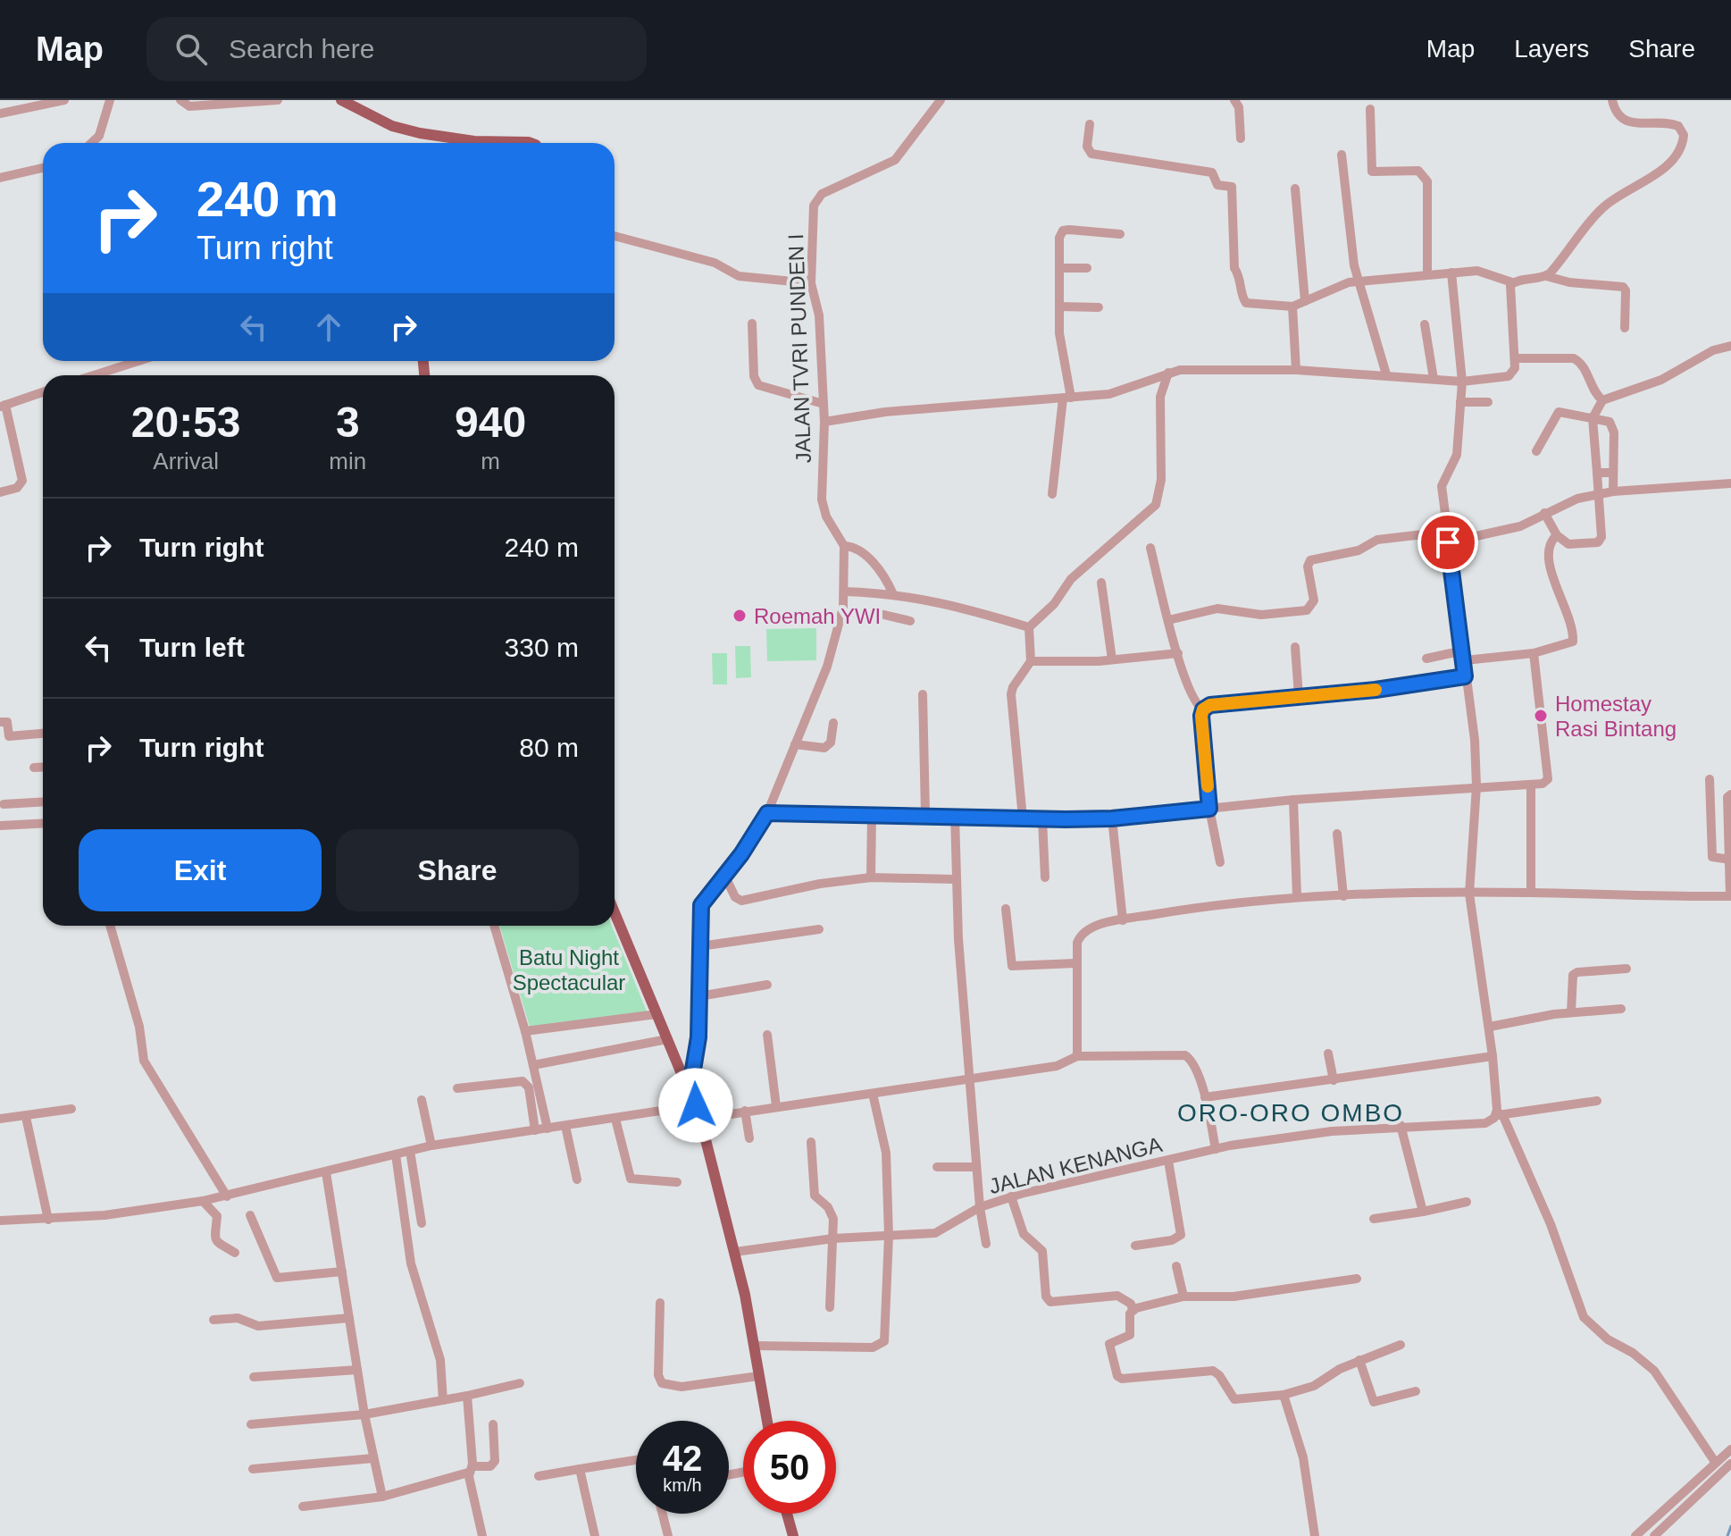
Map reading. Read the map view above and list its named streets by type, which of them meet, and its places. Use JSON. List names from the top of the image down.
{
  "streets": {
    "street": ["JALAN TVRI PUNDEN I", "JALAN KENANGA"]
  },
  "districts": ["ORO-ORO OMBO"],
  "parks": ["Batu Night Spectacular"],
  "places": ["Roemah YWI", "Homestay Rasi Bintang"],
  "page": {
    "header": "Map",
    "search": "Search here",
    "nav": ["Map", "Layers", "Share"],
    "turn": ["240 m", "Turn right"],
    "eta": [
      "20:53",
      "Arrival",
      "3",
      "min",
      "940",
      "m"
    ],
    "list": [
      {
        "name": "Turn right",
        "value": "240 m"
      },
      {
        "name": "Turn left",
        "value": "330 m"
      },
      {
        "name": "Turn right",
        "value": "80 m"
      }
    ],
    "buttons": ["Exit", "Share"],
    "speed": "42 km/h",
    "limit": "50"
  }
}
